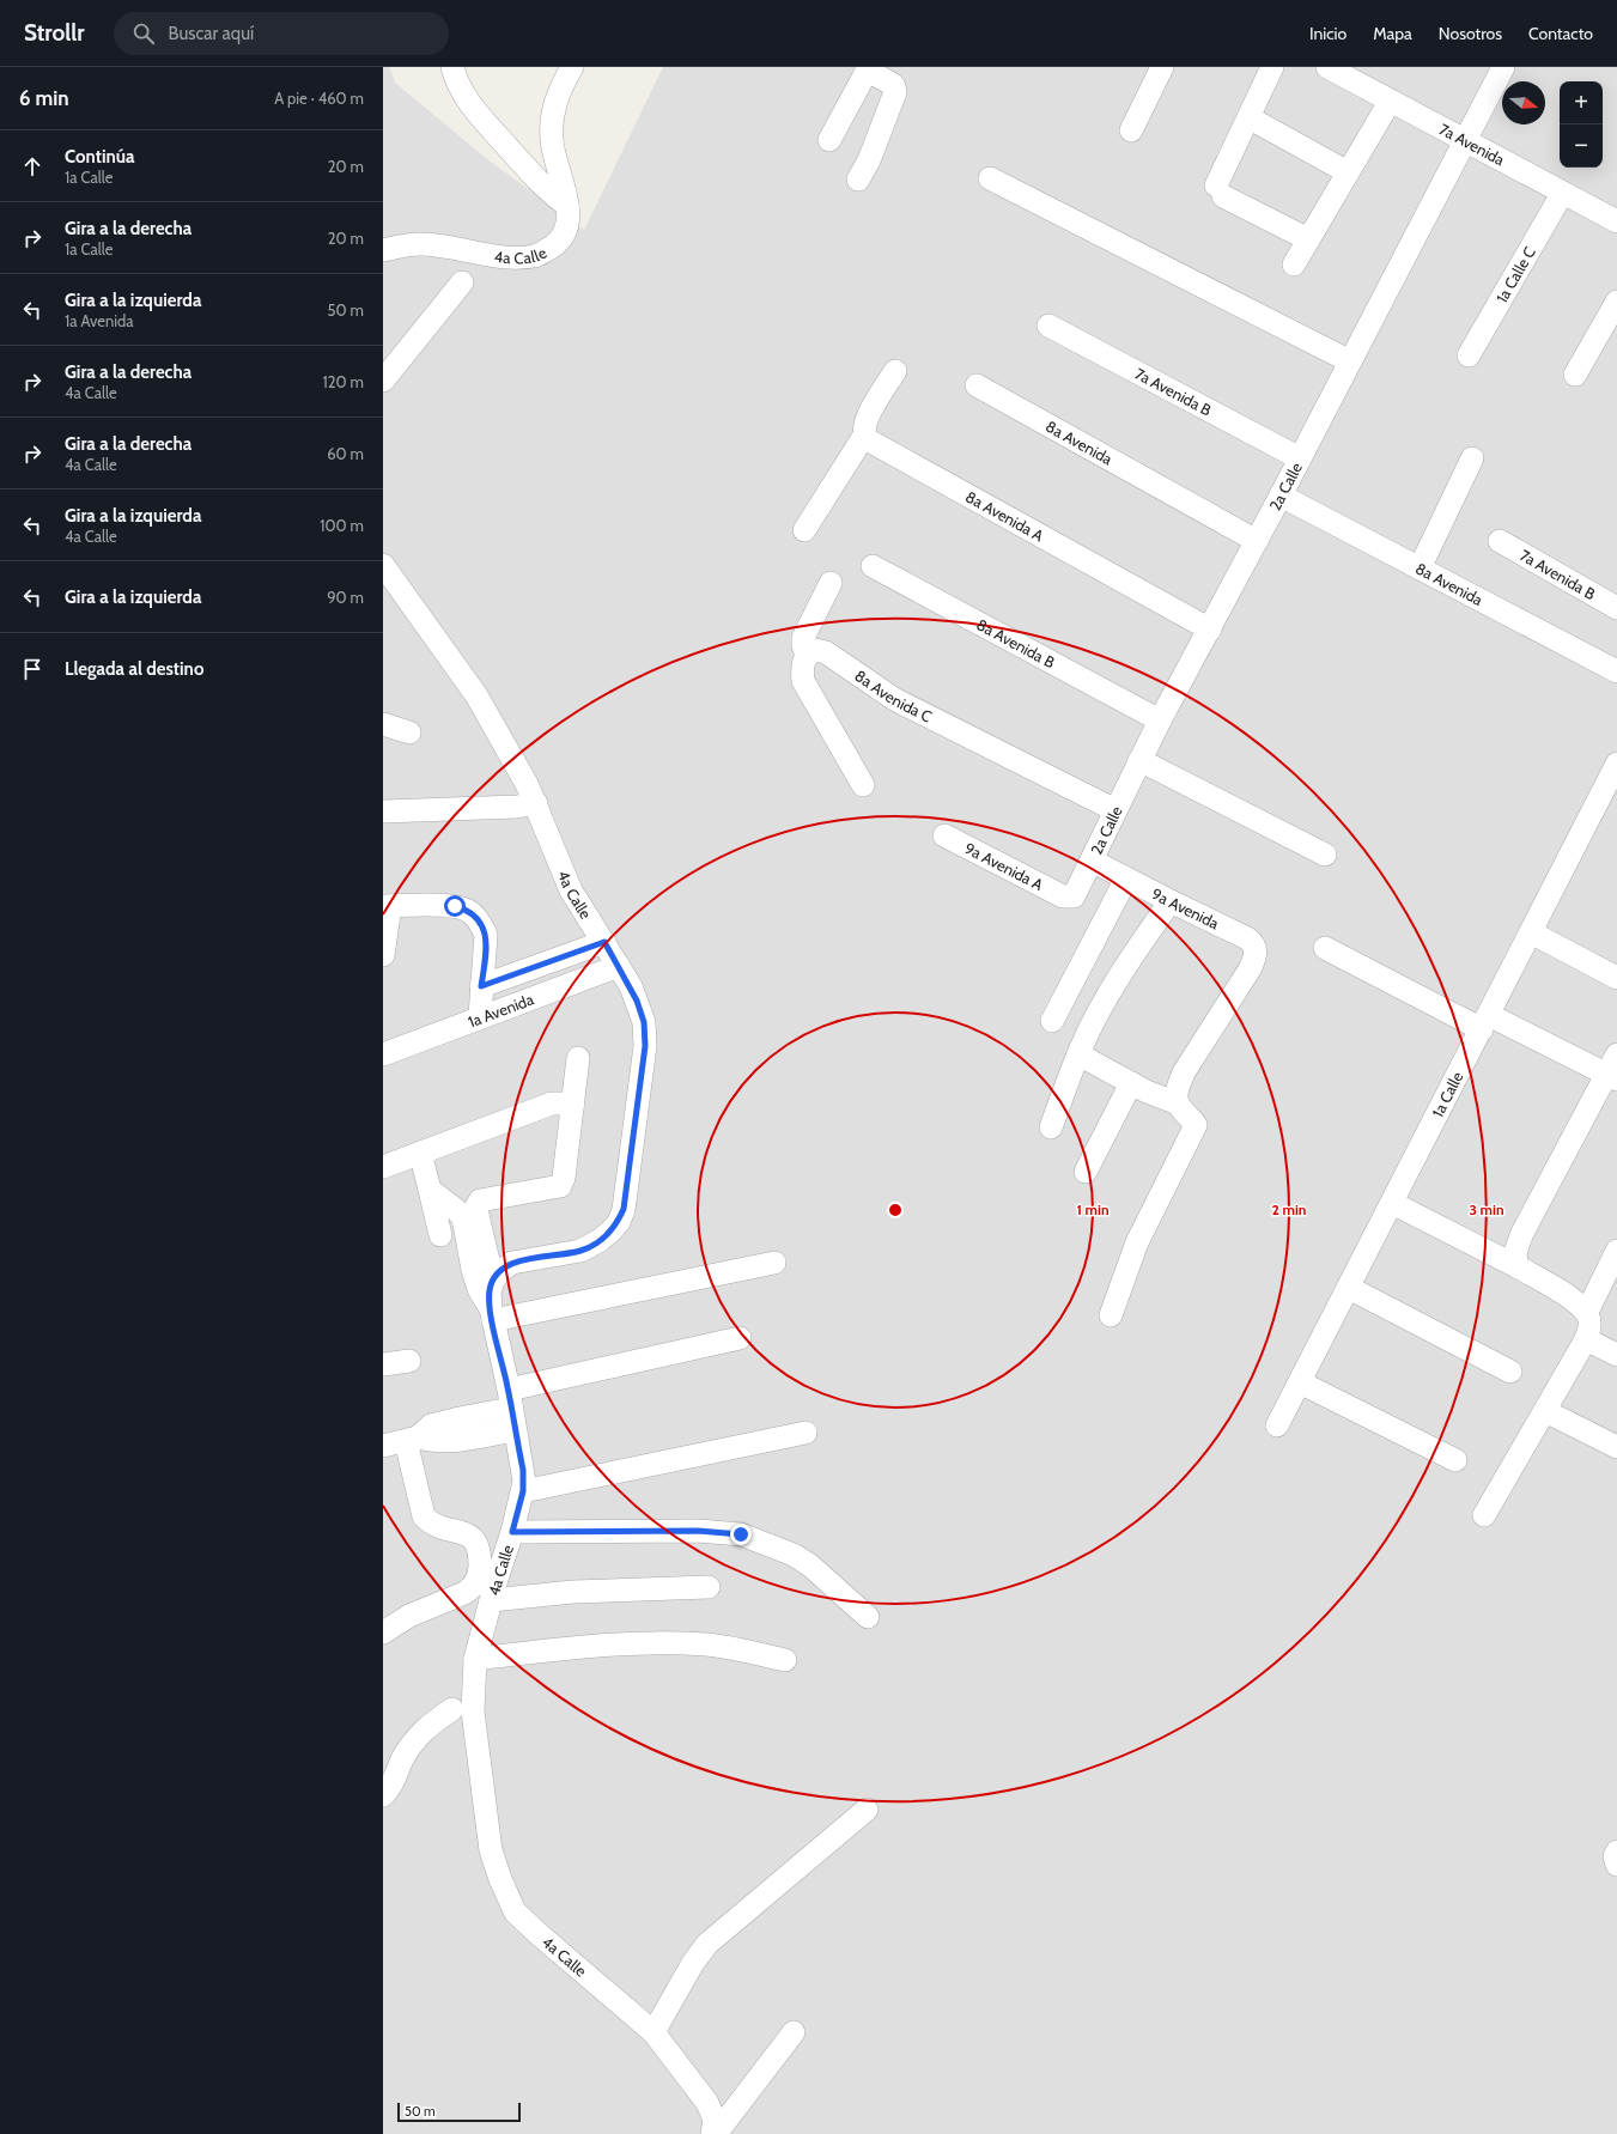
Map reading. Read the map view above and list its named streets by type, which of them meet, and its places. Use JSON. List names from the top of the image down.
{
  "streets": {
    "street": [
      "7a Avenida",
      "4a Calle",
      "1a Calle C",
      "7a Avenida B",
      "8a Avenida",
      "2a Calle",
      "8a Avenida A",
      "8a Avenida B",
      "8a Avenida C",
      "9a Avenida A",
      "9a Avenida",
      "1a Avenida",
      "1a Calle"
    ]
  },
  "crossings": [
    ["7a Avenida", "1a Calle C"],
    ["7a Avenida", "2a Calle"],
    ["4a Calle", "1a Avenida"],
    ["7a Avenida B", "2a Calle"],
    ["8a Avenida", "2a Calle"],
    ["2a Calle", "8a Avenida A"],
    ["2a Calle", "8a Avenida B"],
    ["2a Calle", "8a Avenida C"],
    ["2a Calle", "9a Avenida A"],
    ["2a Calle", "9a Avenida"]
  ],
  "scale_bar": "50 m",
  "north": "right",
  "page": {
    "header": "Strollr",
    "search": "Buscar aquí",
    "nav": [
      "Inicio",
      "Mapa",
      "Nosotros",
      "Contacto"
    ],
    "heading": ["6 min", "A pie · 460 m"],
    "map_buttons": ["+", "−"],
    "list": [
      ["Continúa", "1a Calle", "20 m"],
      ["Gira a la derecha", "1a Calle", "20 m"],
      ["Gira a la izquierda", "1a Avenida", "50 m"],
      ["Gira a la derecha", "4a Calle", "120 m"],
      ["Gira a la derecha", "4a Calle", "60 m"],
      ["Gira a la izquierda", "4a Calle", "100 m"],
      ["Gira a la izquierda", "90 m"],
      "Llegada al destino"
    ],
    "scale": "50 m"
  },
  "rings": ["1 min", "2 min", "3 min"]
}
